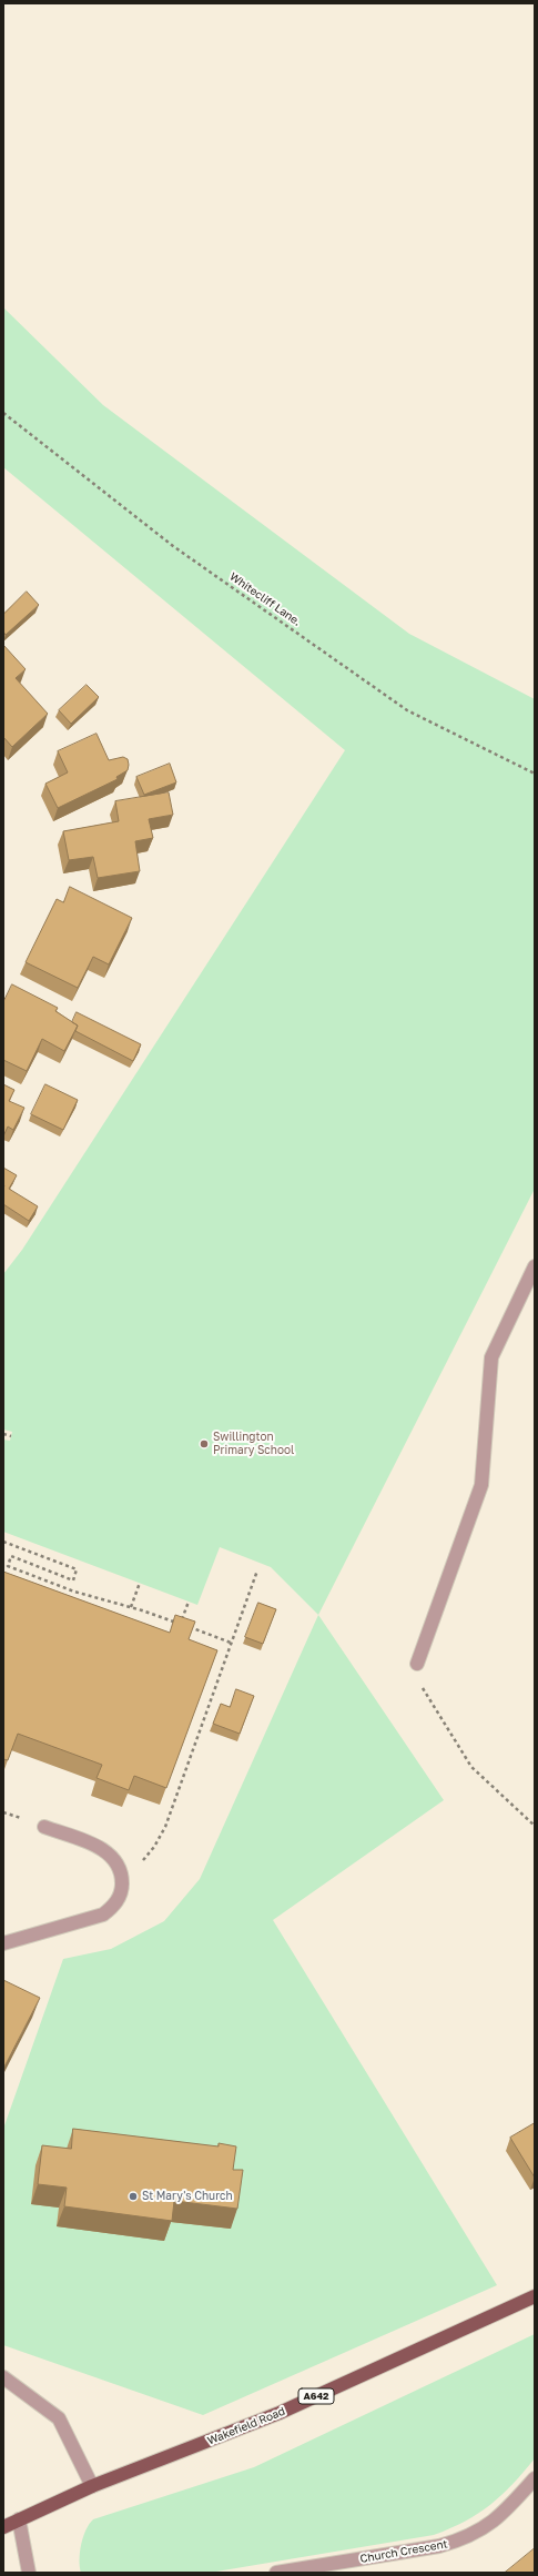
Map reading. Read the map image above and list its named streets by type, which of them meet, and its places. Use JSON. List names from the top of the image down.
{
  "streets": {
    "main road": ["A642", "Wakefield Road"],
    "street": ["Church Crescent"],
    "path": ["Whitecliff Lane."]
  },
  "places": ["Swillington Primary School", "St Mary's Church"]
}
